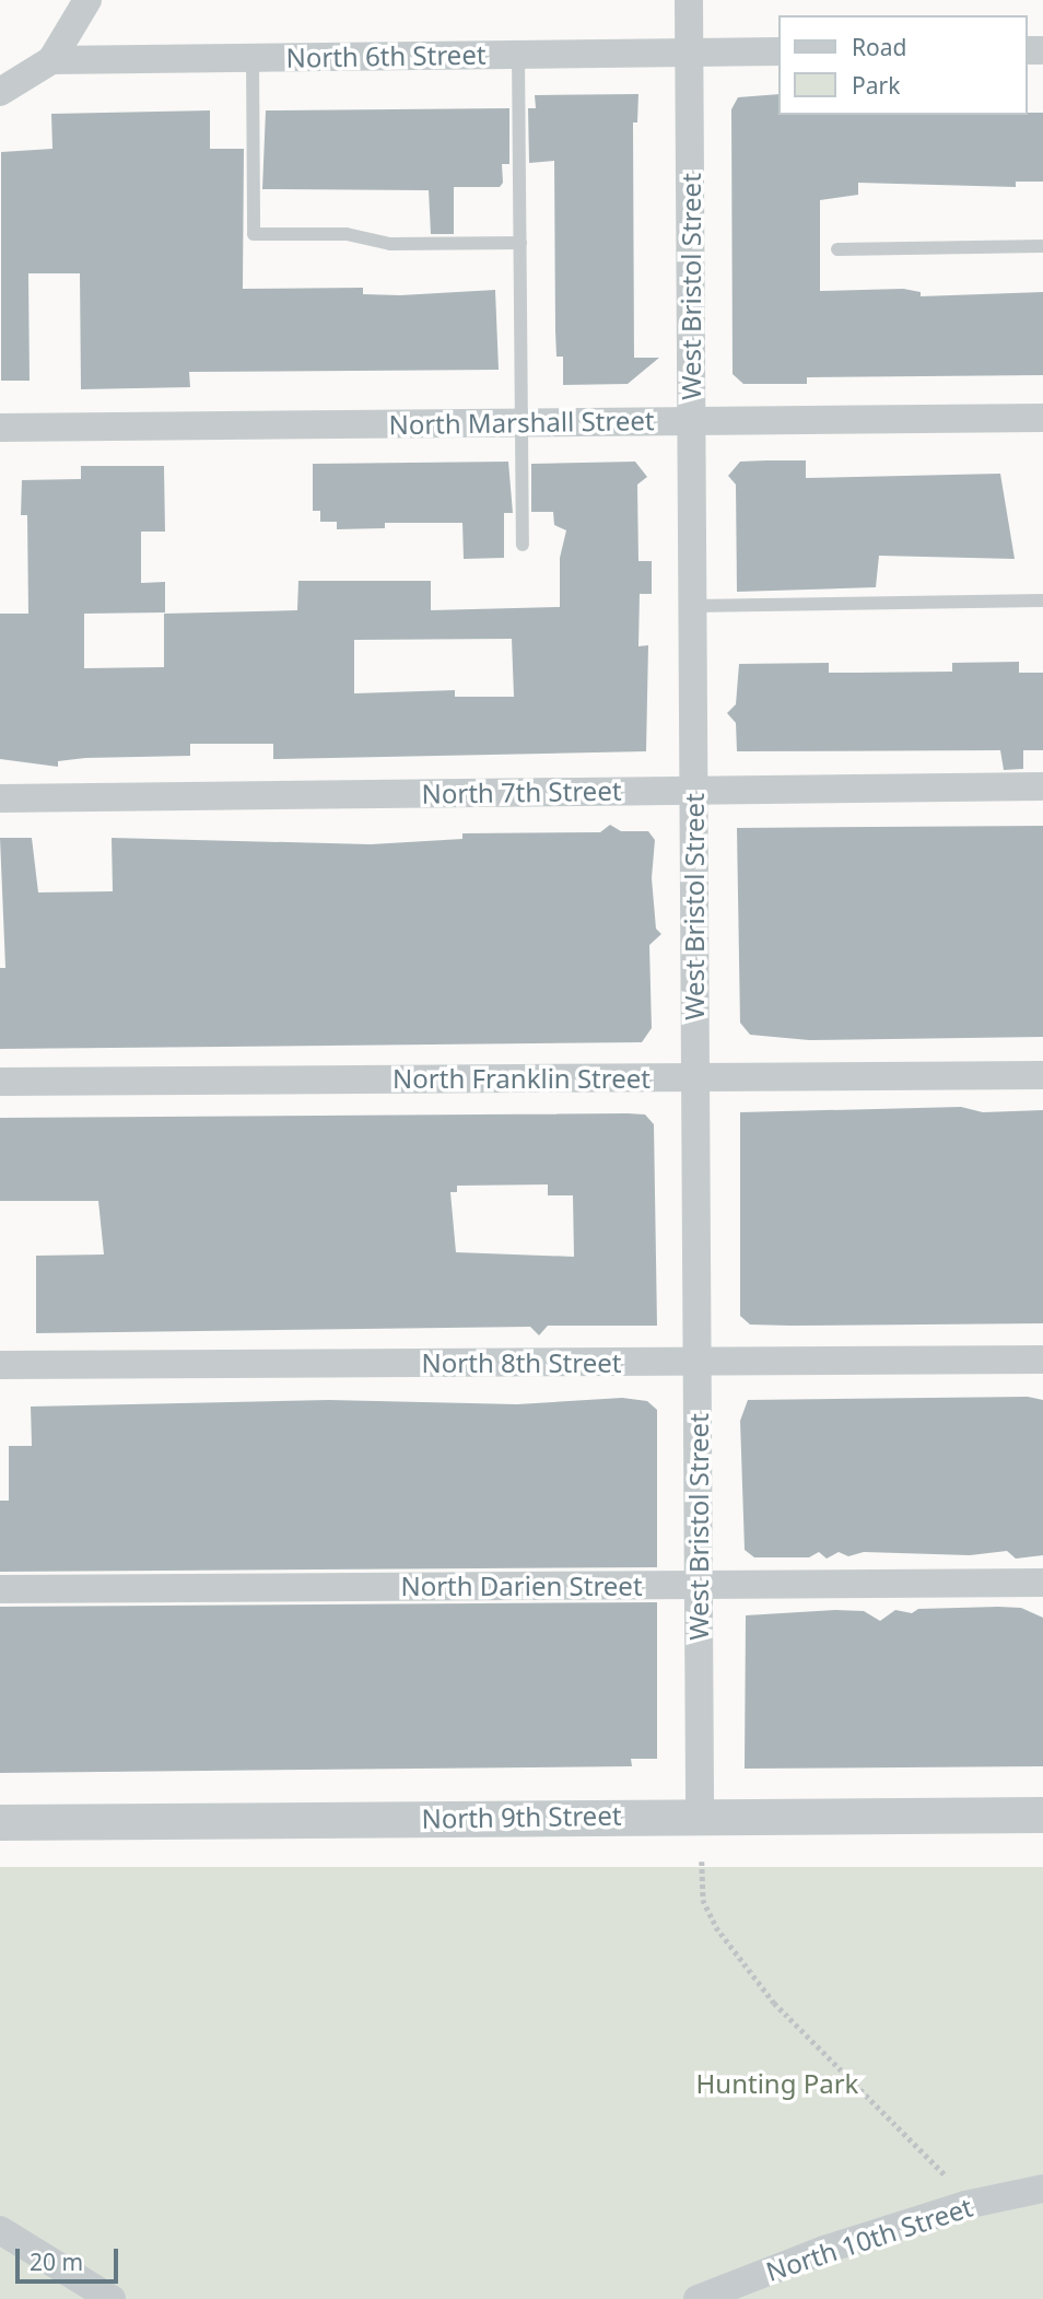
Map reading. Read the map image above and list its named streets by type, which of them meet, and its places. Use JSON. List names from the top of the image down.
{
  "streets": {
    "street": [
      "North 6th Street",
      "West Bristol Street",
      "North Marshall Street",
      "North 7th Street",
      "North Franklin Street",
      "North 8th Street",
      "North Darien Street",
      "North 9th Street",
      "North 10th Street"
    ]
  },
  "crossings": [
    ["North 6th Street", "West Bristol Street"],
    ["West Bristol Street", "North Marshall Street"],
    ["West Bristol Street", "North 7th Street"],
    ["West Bristol Street", "North Franklin Street"],
    ["West Bristol Street", "North 8th Street"],
    ["West Bristol Street", "North Darien Street"],
    ["West Bristol Street", "North 9th Street"]
  ],
  "parks": ["Hunting Park"],
  "legend": ["Road", "Park"],
  "scale_bar": "20 m"
}
